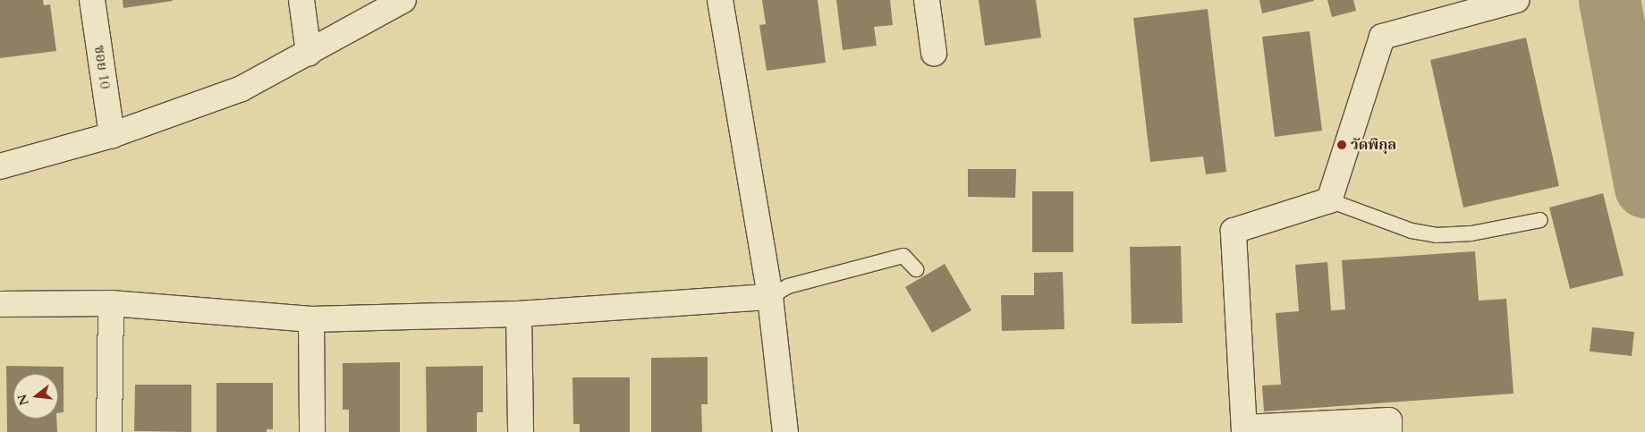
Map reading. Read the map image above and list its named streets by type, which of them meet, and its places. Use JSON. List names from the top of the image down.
{
  "streets": {
    "street": ["ซอย 10"]
  },
  "places": ["วัดพิกุล"],
  "north": "left"
}
